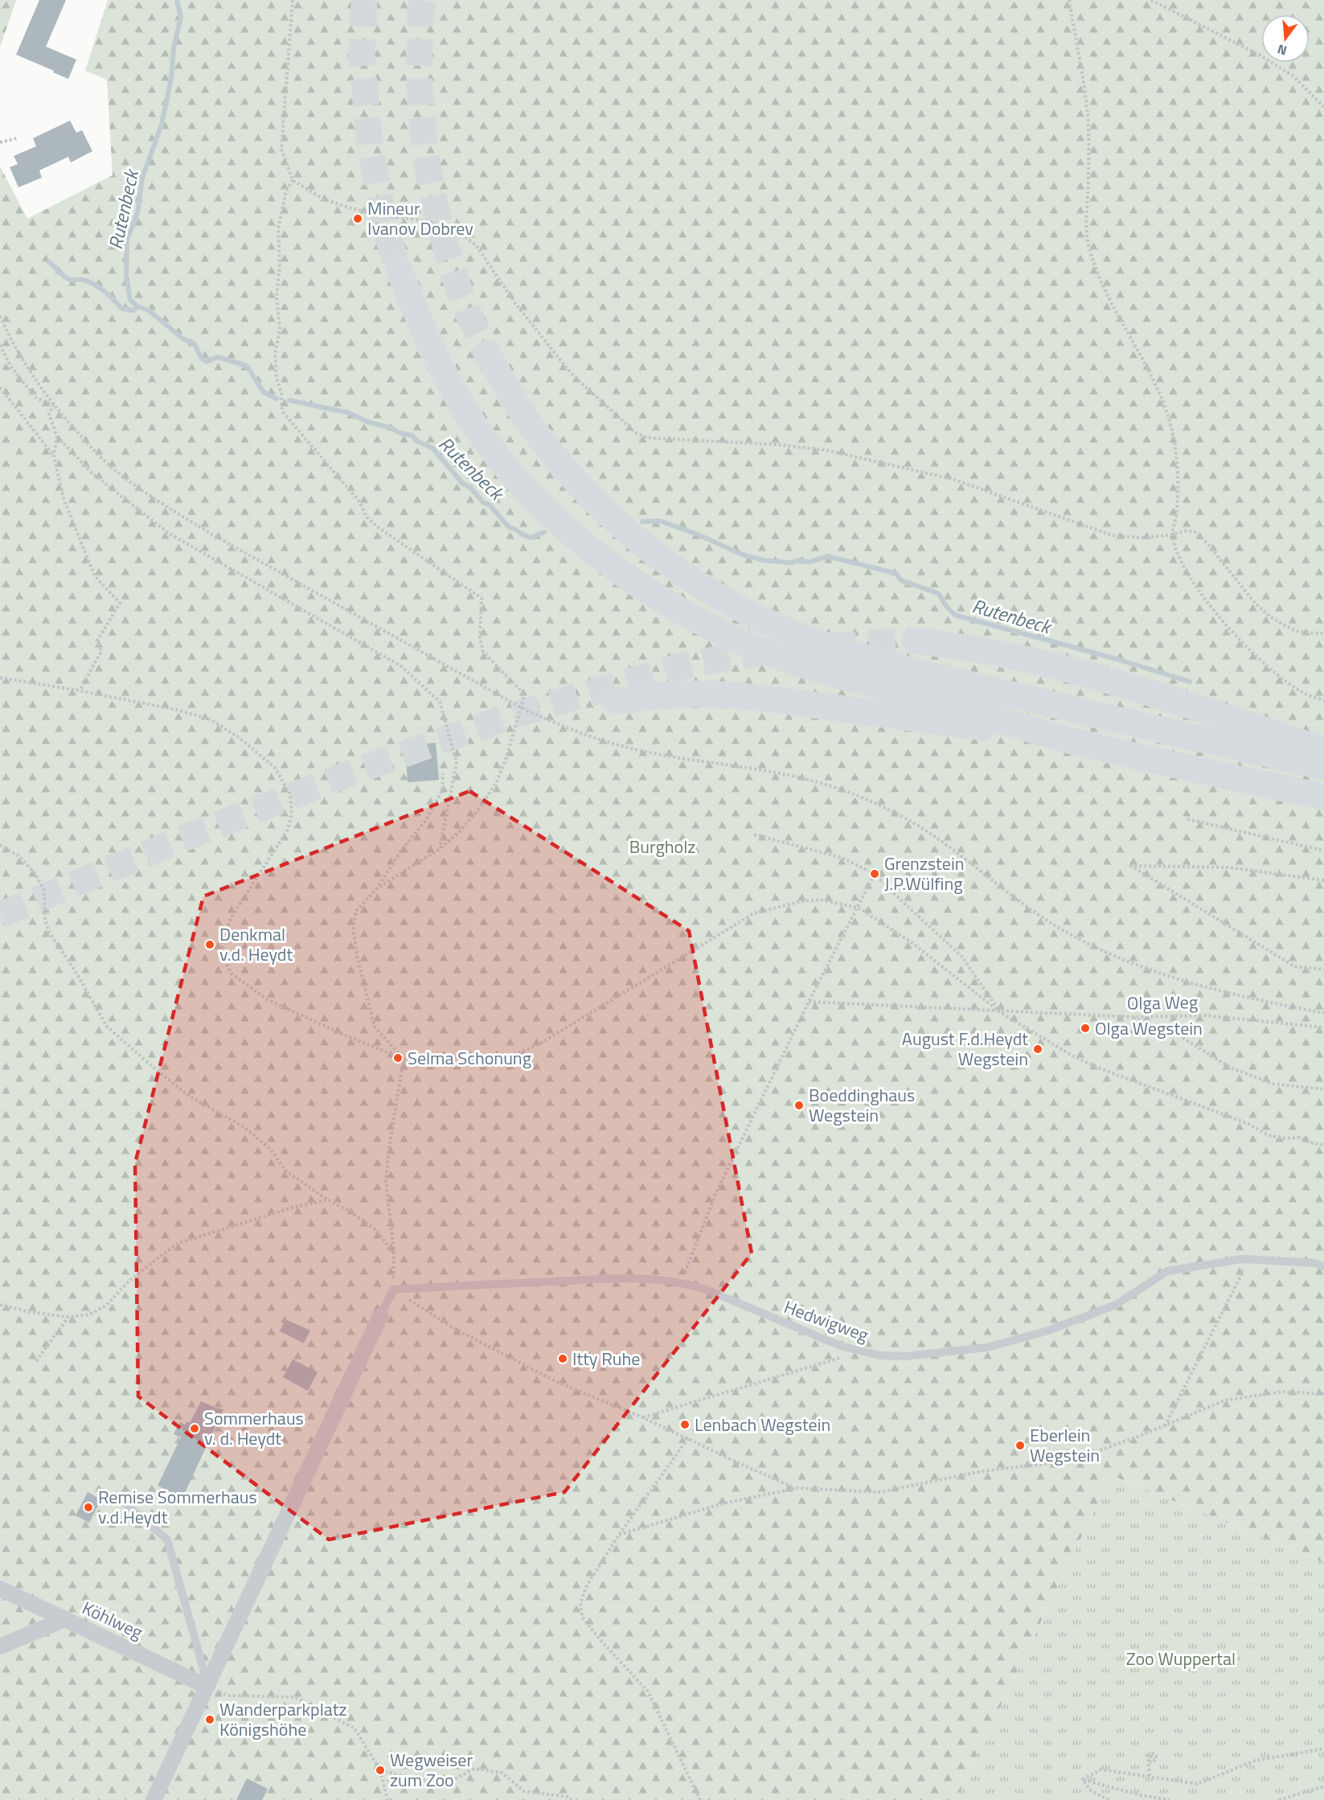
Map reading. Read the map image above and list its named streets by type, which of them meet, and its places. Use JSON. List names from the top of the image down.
{
  "streets": {
    "street": ["Köhlweg"],
    "lane": ["Hedwigweg"],
    "path": ["Olga Weg"]
  },
  "water": ["Rutenbeck"],
  "parks": ["Burgholz", "Zoo Wuppertal"],
  "places": [
    "Mineur Ivanov Dobrev",
    "Grenzstein J.P.Wülfing",
    "Denkmal v.d. Heydt",
    "Olga Wegstein",
    "August F.d.Heydt Wegstein",
    "Selma Schonung",
    "Boeddinghaus Wegstein",
    "Itty Ruhe",
    "Lenbach Wegstein",
    "Sommerhaus v. d. Heydt",
    "Eberlein Wegstein",
    "Remise Sommerhaus v.d.Heydt",
    "Wanderparkplatz Königshöhe",
    "Wegweiser zum Zoo"
  ],
  "north": "bottom"
}
